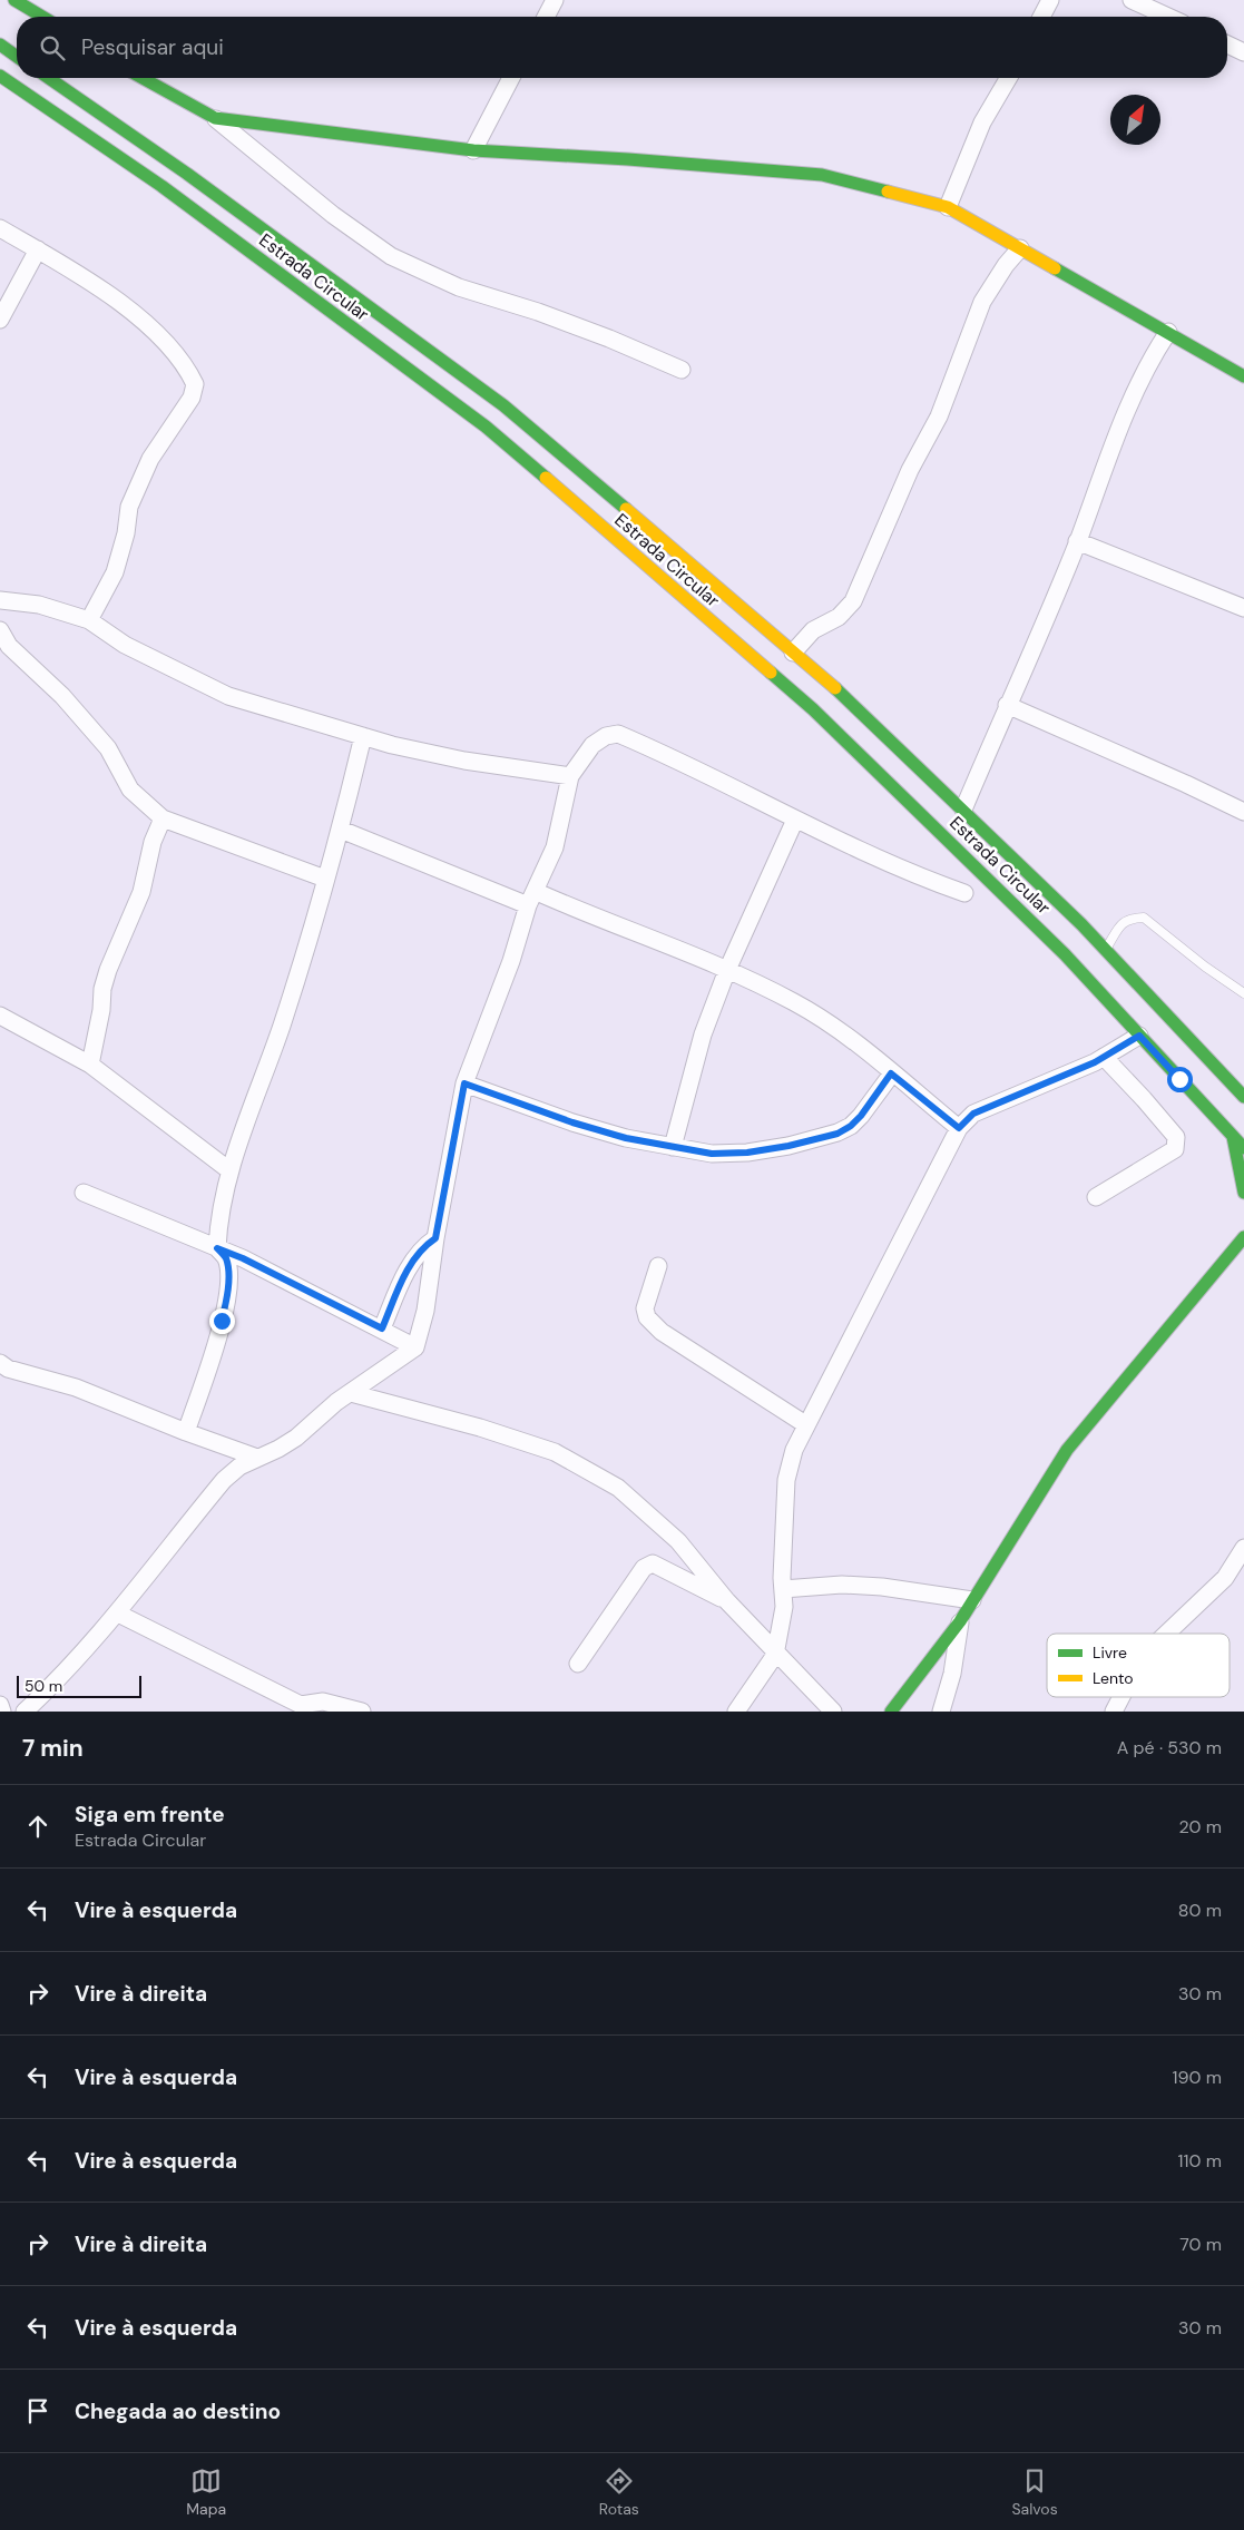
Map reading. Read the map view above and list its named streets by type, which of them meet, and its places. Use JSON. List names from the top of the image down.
{
  "streets": {
    "main road": ["Estrada Circular"]
  },
  "legend": ["Livre", "Lento"],
  "scale_bar": "50 m",
  "north": "top right",
  "page": {
    "search": "Pesquisar aqui",
    "scale": "50 m",
    "heading": ["7 min", "A pé · 530 m"],
    "list": [
      ["Siga em frente", "Estrada Circular", "20 m"],
      ["Vire à esquerda", "80 m"],
      ["Vire à direita", "30 m"],
      ["Vire à esquerda", "190 m"],
      ["Vire à esquerda", "110 m"],
      ["Vire à direita", "70 m"],
      ["Vire à esquerda", "30 m"],
      "Chegada ao destino"
    ],
    "nav": ["Mapa", "Rotas", "Salvos"]
  }
}
